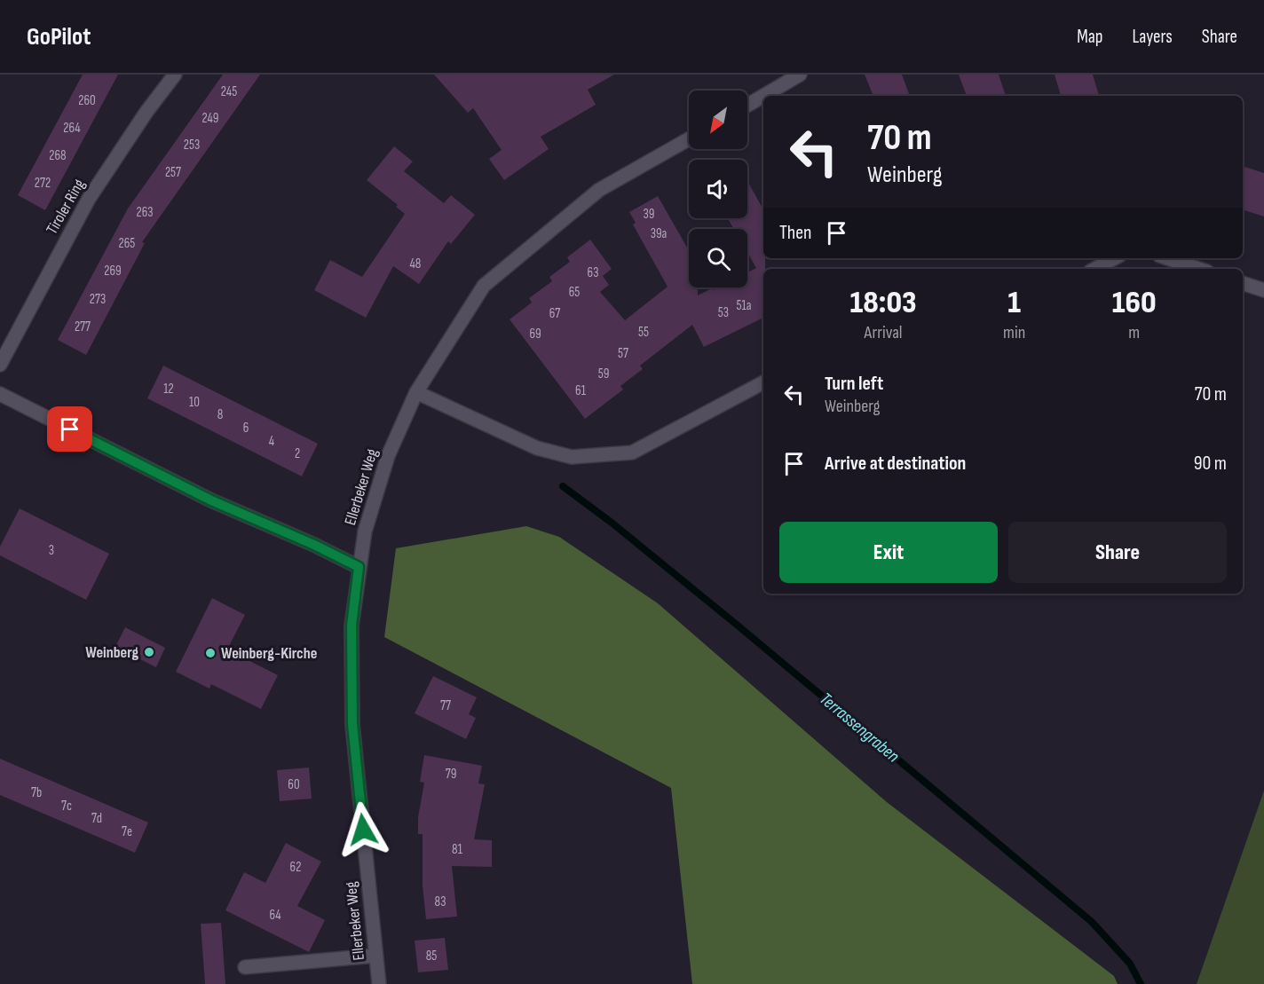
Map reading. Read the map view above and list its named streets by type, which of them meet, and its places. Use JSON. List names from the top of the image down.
{
  "streets": {
    "street": ["Tiroler Ring", "Ellerbeker Weg"]
  },
  "water": ["Terrassengraben"],
  "places": ["Weinberg", "Weinberg-Kirche"],
  "house_numbers": [
    "245",
    "260",
    "249",
    "264",
    "253",
    "268",
    "257",
    "272",
    "263",
    "39",
    "39a",
    "265",
    "48",
    "269",
    "63",
    "65",
    "273",
    "51a",
    "53",
    "67",
    "277",
    "55",
    "69",
    "57",
    "59",
    "12",
    "61",
    "10",
    "8",
    "6",
    "4",
    "2",
    "3",
    "77",
    "79",
    "60",
    "7b",
    "7c",
    "7d",
    "7e",
    "81",
    "62",
    "83",
    "64",
    "85"
  ],
  "north": "bottom left",
  "page": {
    "header": "GoPilot",
    "nav": ["Map", "Layers", "Share"],
    "turn": ["70 m", "Weinberg"],
    "then": "Then",
    "eta": [
      "18:03",
      "Arrival",
      "1",
      "min",
      "160",
      "m"
    ],
    "list": [
      {
        "name": "Turn left",
        "note": "Weinberg",
        "value": "70 m"
      },
      {
        "name": "Arrive at destination",
        "value": "90 m"
      }
    ],
    "buttons": ["Exit", "Share"]
  }
}
